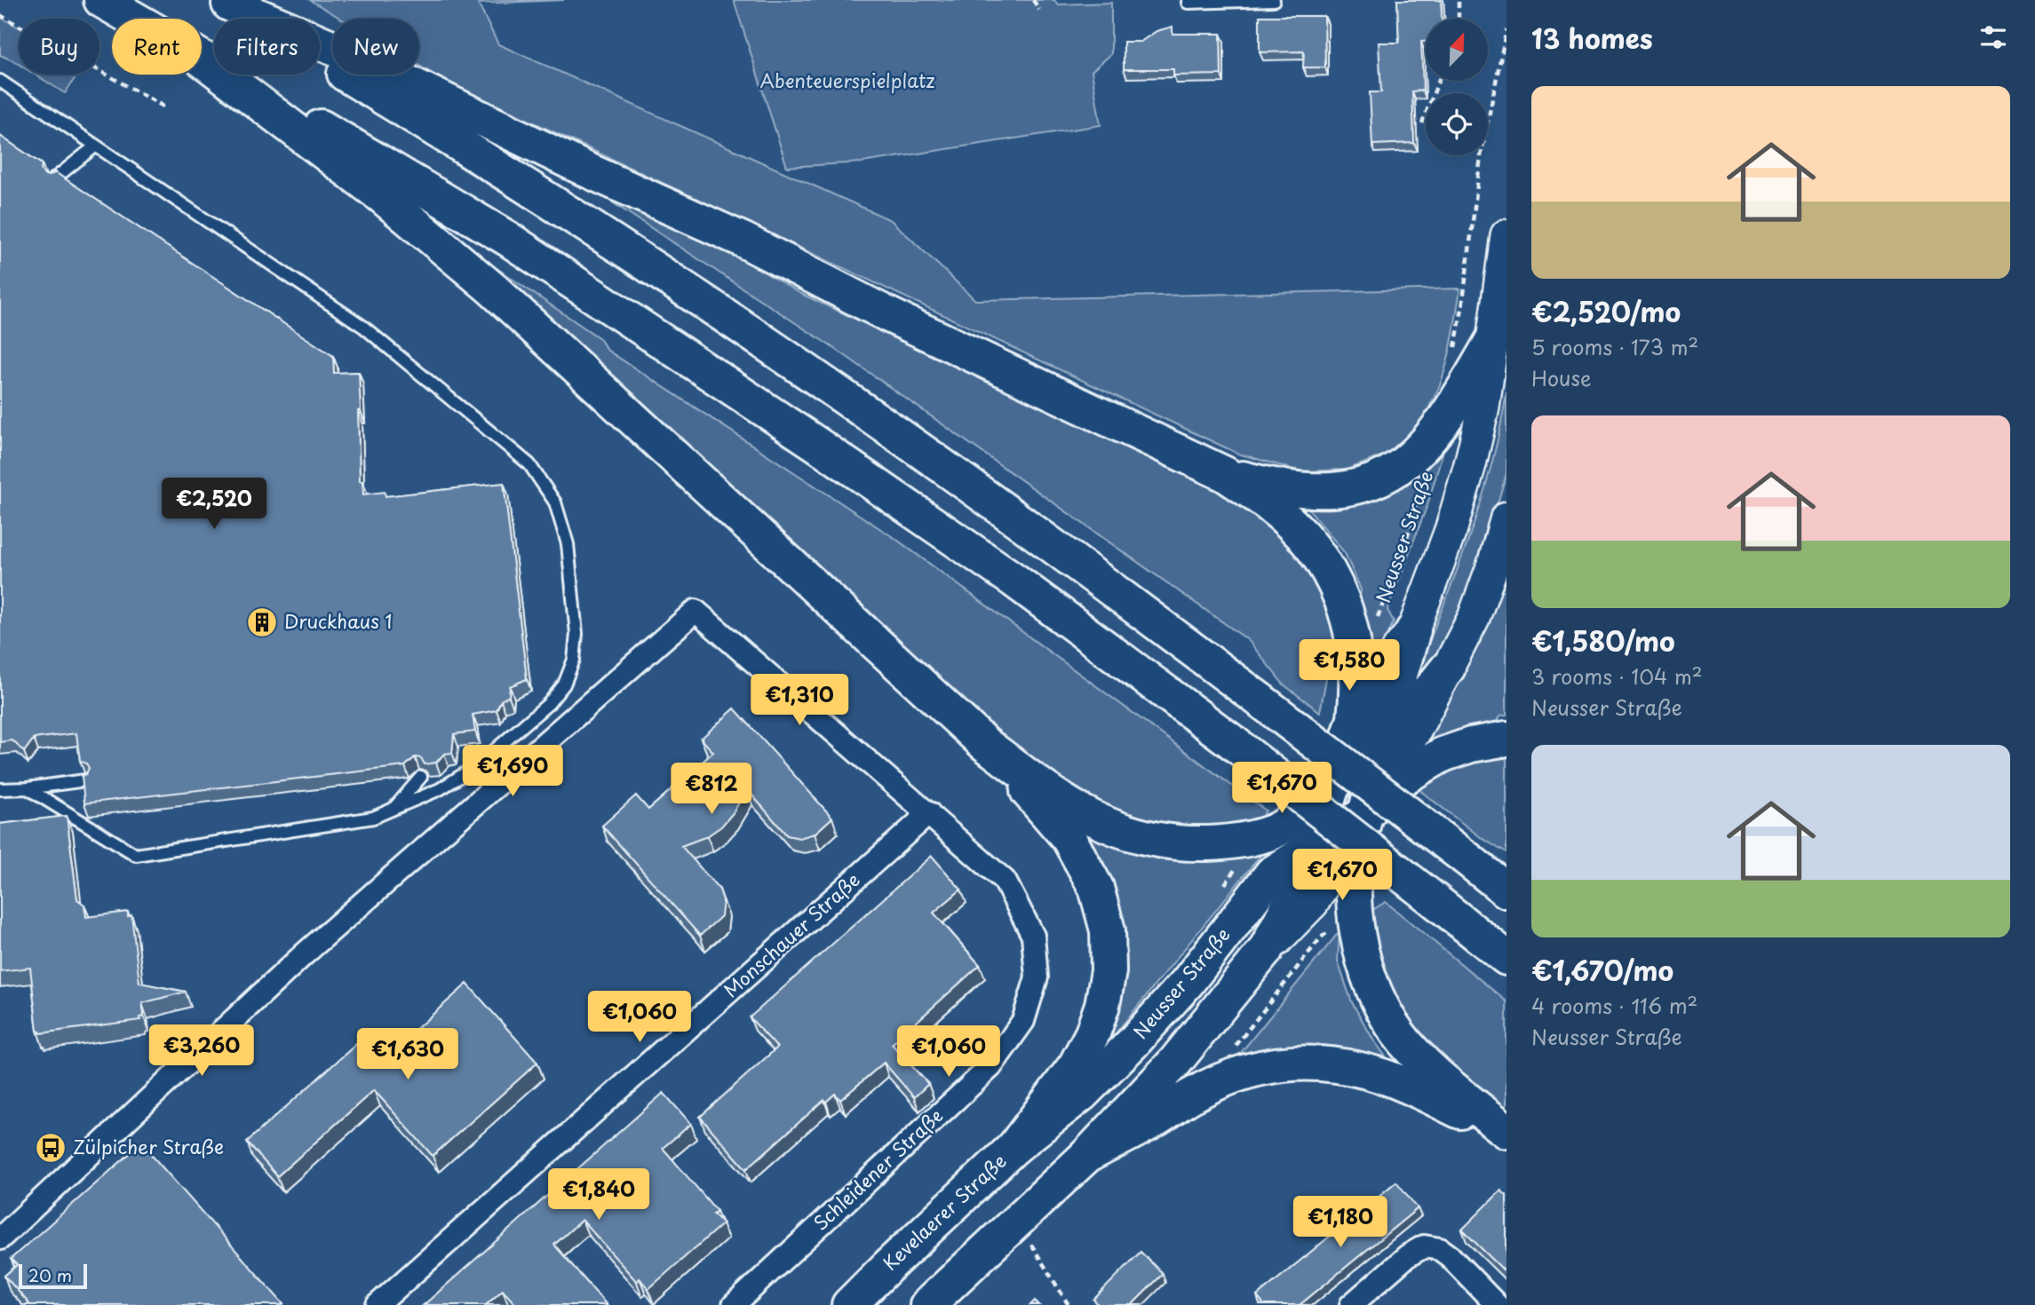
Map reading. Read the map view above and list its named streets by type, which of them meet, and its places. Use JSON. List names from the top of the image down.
{
  "streets": {
    "main road": ["Neusser Straße", "Kevelaerer Straße"],
    "street": ["Monschauer Straße", "Schleidener Straße"]
  },
  "crossings": [
    ["Neusser Straße", "Kevelaerer Straße"],
    ["Monschauer Straße", "Schleidener Straße"]
  ],
  "parks": ["Abenteuerspielplatz"],
  "places": {
    "building": ["Druckhaus 1"],
    "bus stop": ["Zülpicher Straße"]
  },
  "scale_bar": "20 m",
  "north": "top right",
  "page": {
    "heading": "13 homes",
    "chip": [
      "Buy",
      "Rent",
      "Filters",
      "New"
    ],
    "list": [
      {
        "name": "€2,520/mo",
        "note": "5 rooms · 173 m² · House"
      },
      {
        "name": "€1,580/mo",
        "note": "3 rooms · 104 m² · Neusser Straße"
      },
      {
        "name": "€1,670/mo",
        "note": "4 rooms · 116 m² · Neusser Straße"
      }
    ],
    "price": [
      "€2,520",
      "€1,580",
      "€1,310",
      "€1,690",
      "€1,670",
      "€812",
      "€1,670",
      "€1,060",
      "€3,260",
      "€1,060",
      "€1,630",
      "€1,840",
      "€1,180"
    ],
    "scale": "20 m"
  }
}
